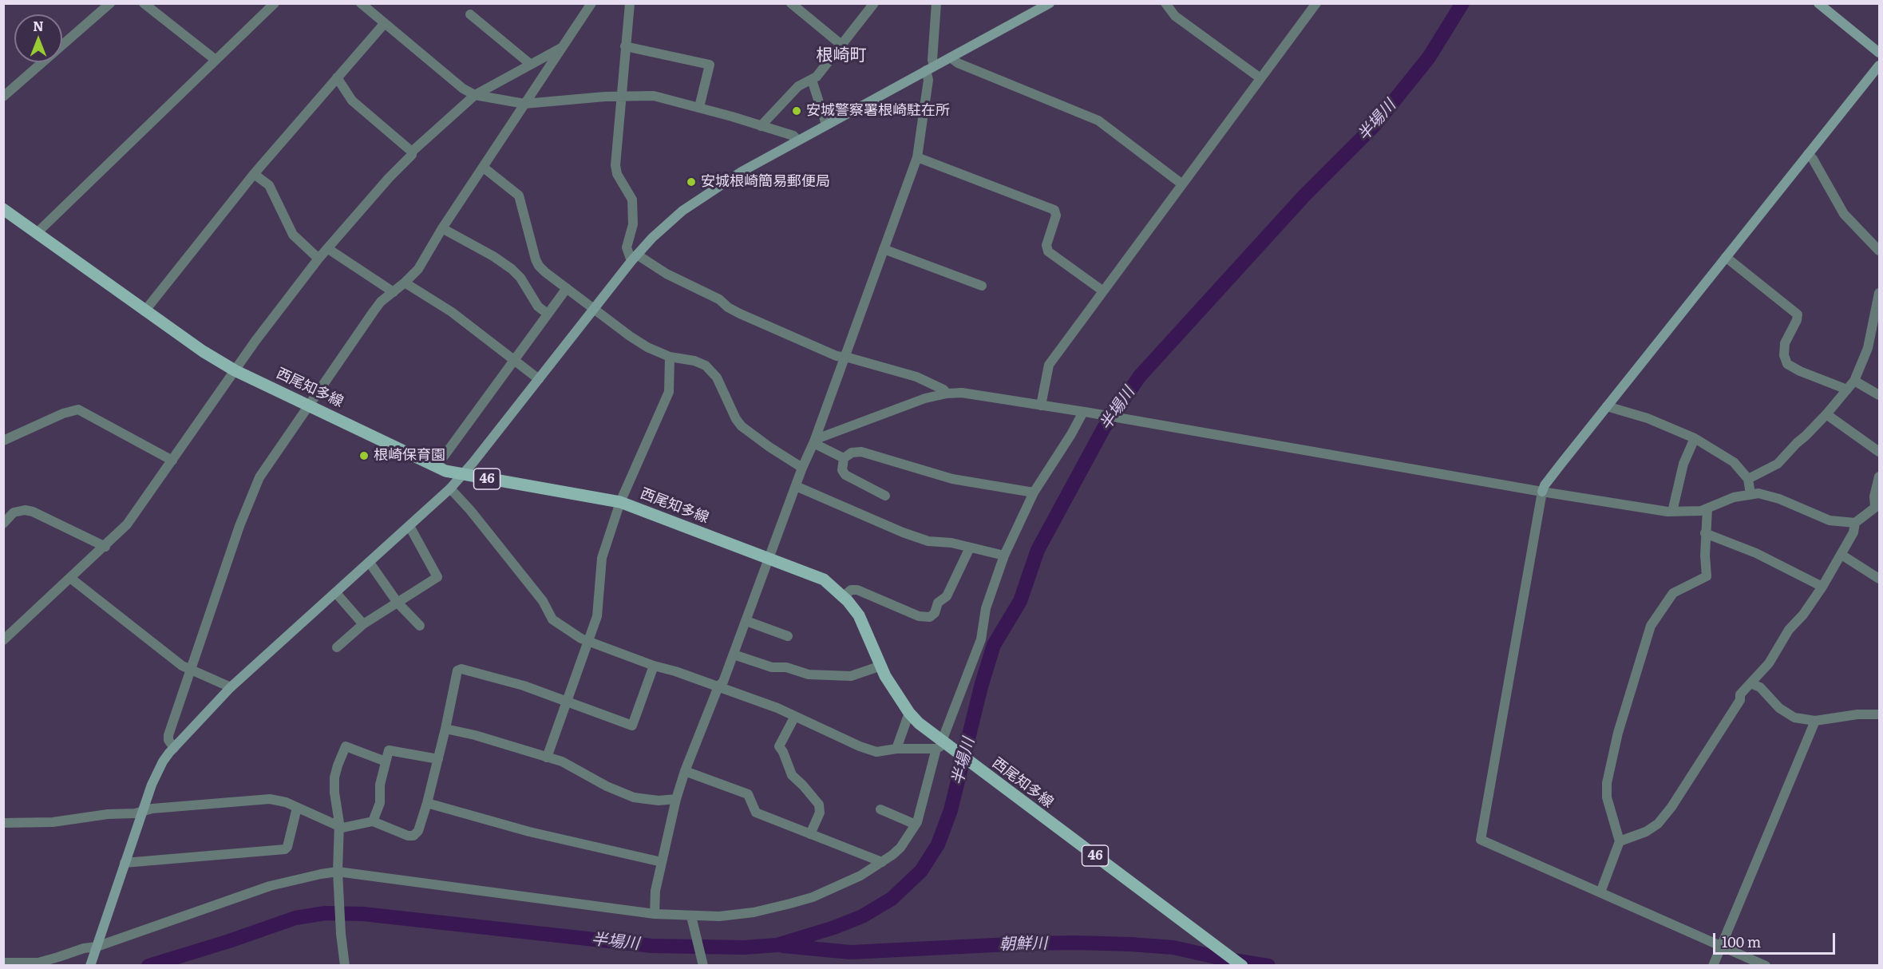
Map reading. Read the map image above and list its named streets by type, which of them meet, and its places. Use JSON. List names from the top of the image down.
{
  "streets": {
    "main road": ["西尾知多線", "46"]
  },
  "districts": ["根崎町"],
  "water": ["半場川", "朝鮮川"],
  "places": ["安城警察署根崎駐在所", "安城根崎簡易郵便局", "根崎保育園"],
  "scale_bar": "100 m",
  "north": "top"
}
